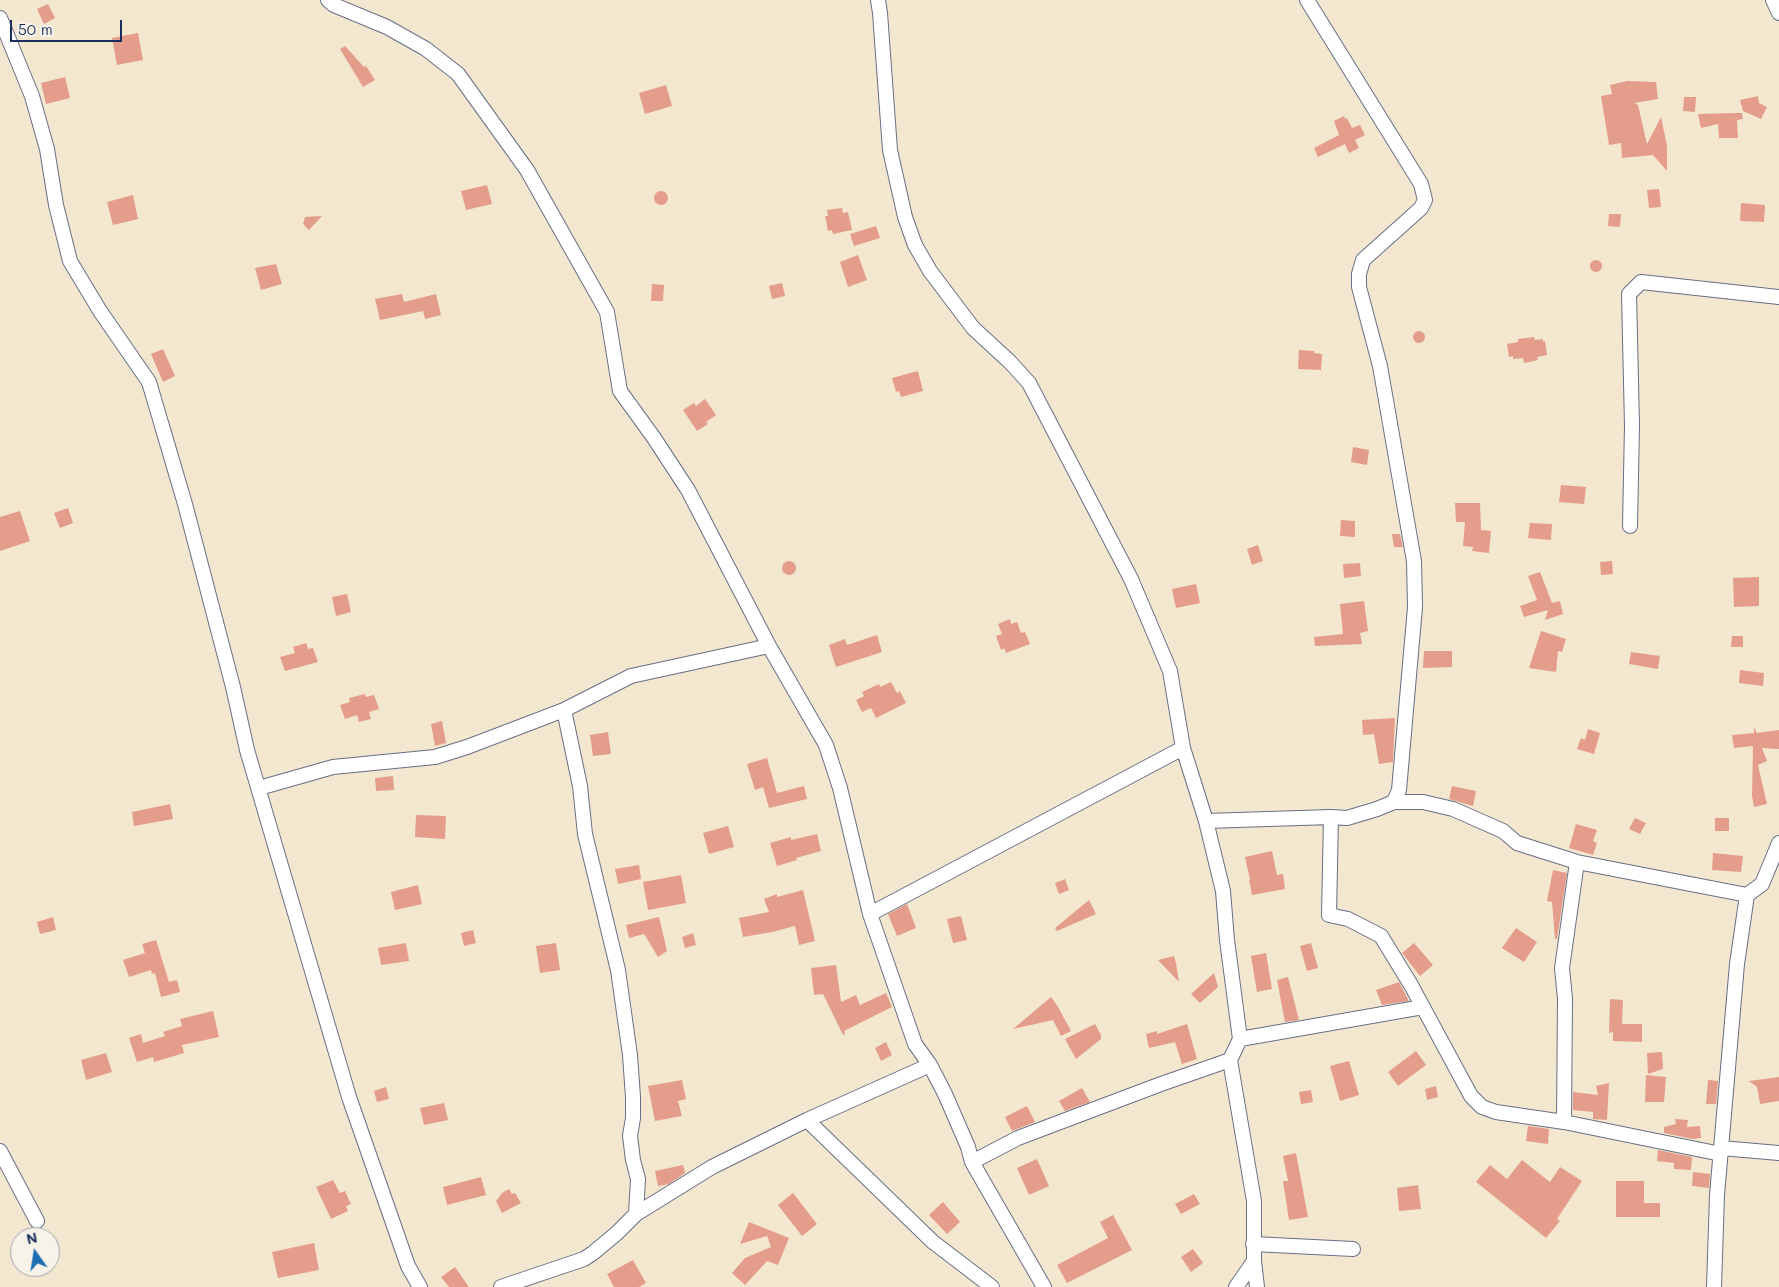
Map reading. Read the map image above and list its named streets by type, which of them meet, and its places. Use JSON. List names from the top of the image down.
{
  "scale_bar": "50 m",
  "north": "top"
}
